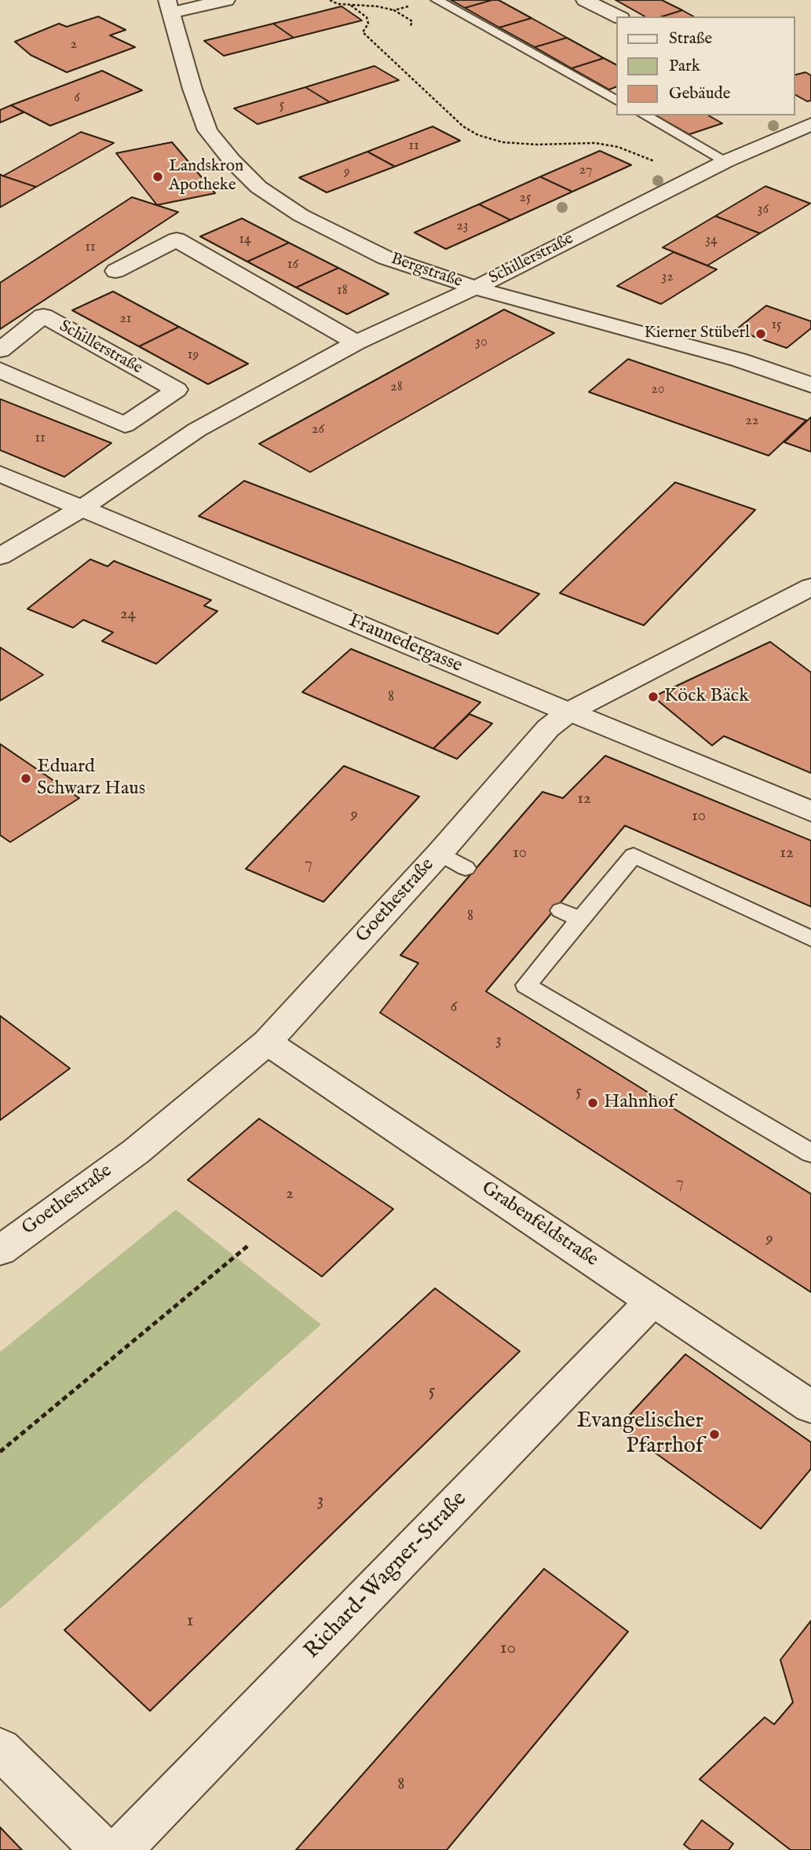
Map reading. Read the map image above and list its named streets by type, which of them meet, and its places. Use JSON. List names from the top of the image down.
{
  "streets": {
    "street": [
      "Schillerstraße",
      "Bergstraße",
      "Fraunedergasse",
      "Goethestraße",
      "Grabenfeldstraße",
      "Richard-Wagner-Straße"
    ]
  },
  "crossings": [
    ["Schillerstraße", "Bergstraße"],
    ["Schillerstraße", "Fraunedergasse"],
    ["Fraunedergasse", "Goethestraße"],
    ["Goethestraße", "Grabenfeldstraße"],
    ["Grabenfeldstraße", "Richard-Wagner-Straße"]
  ],
  "places": [
    "Landskron Apotheke",
    "Kierner Stüberl",
    "Köck Bäck",
    "Eduard Schwarz Haus",
    "Hahnhof",
    "Evangelischer Pfarrhof"
  ],
  "house_numbers": [
    "2",
    "6",
    "5",
    "11",
    "27",
    "9",
    "25",
    "36",
    "23",
    "14",
    "34",
    "11",
    "16",
    "32",
    "18",
    "21",
    "15",
    "30",
    "19",
    "28",
    "20",
    "22",
    "26",
    "11",
    "24",
    "8",
    "12",
    "9",
    "10",
    "10",
    "12",
    "7",
    "8",
    "6",
    "3",
    "5",
    "7",
    "2",
    "9",
    "5",
    "3",
    "1",
    "10",
    "8"
  ],
  "legend": ["Straße", "Park", "Gebäude"]
}
